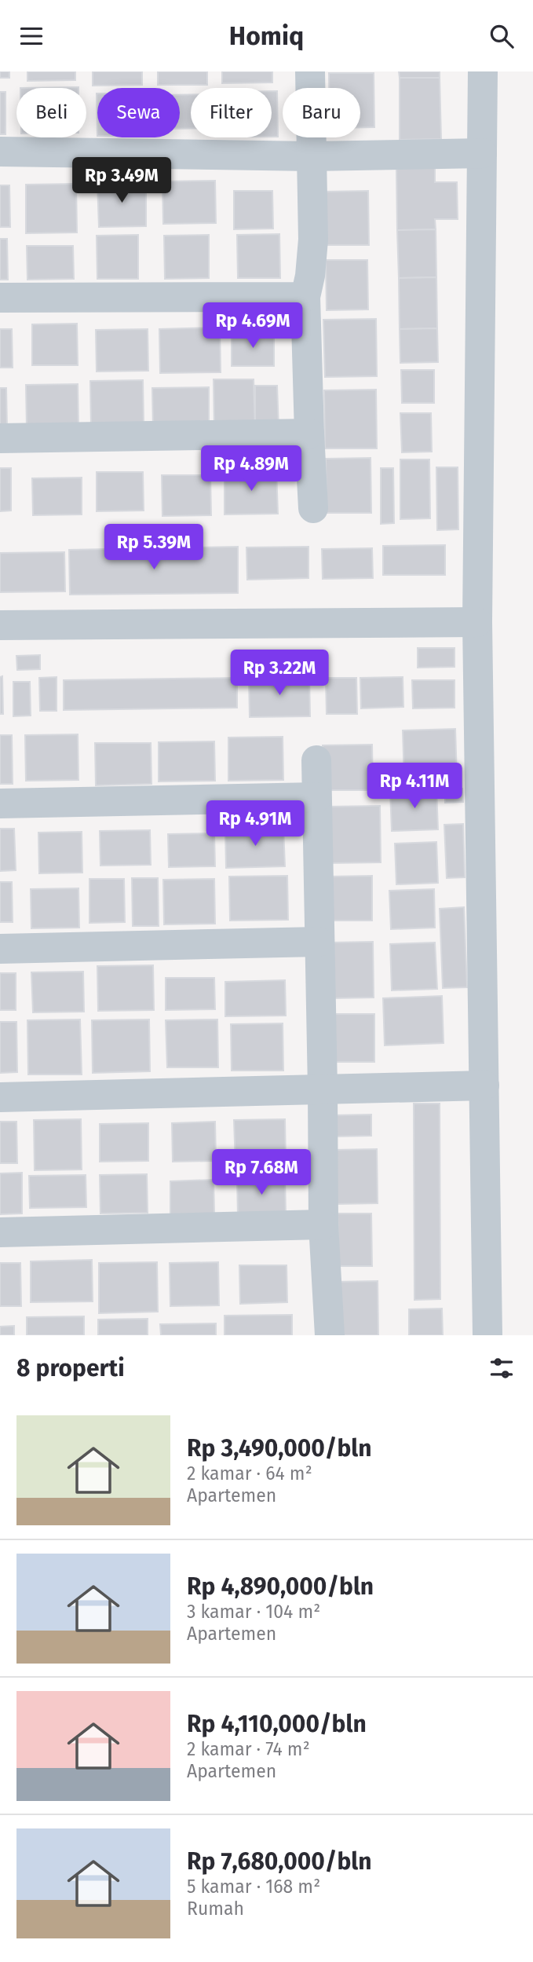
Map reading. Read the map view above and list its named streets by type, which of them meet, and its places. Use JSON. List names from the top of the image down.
{
  "page": {
    "header": "Homiq",
    "chip": [
      "Beli",
      "Sewa",
      "Filter",
      "Baru"
    ],
    "price": [
      "Rp 3.49M",
      "Rp 4.69M",
      "Rp 4.89M",
      "Rp 5.39M",
      "Rp 3.22M",
      "Rp 4.11M",
      "Rp 4.91M",
      "Rp 7.68M"
    ],
    "heading": "8 properti",
    "list": [
      {
        "name": "Rp 3,490,000/bln",
        "note": "2 kamar · 64 m² · Apartemen"
      },
      {
        "name": "Rp 4,890,000/bln",
        "note": "3 kamar · 104 m² · Apartemen"
      },
      {
        "name": "Rp 4,110,000/bln",
        "note": "2 kamar · 74 m² · Apartemen"
      },
      {
        "name": "Rp 7,680,000/bln",
        "note": "5 kamar · 168 m² · Rumah"
      }
    ]
  }
}
